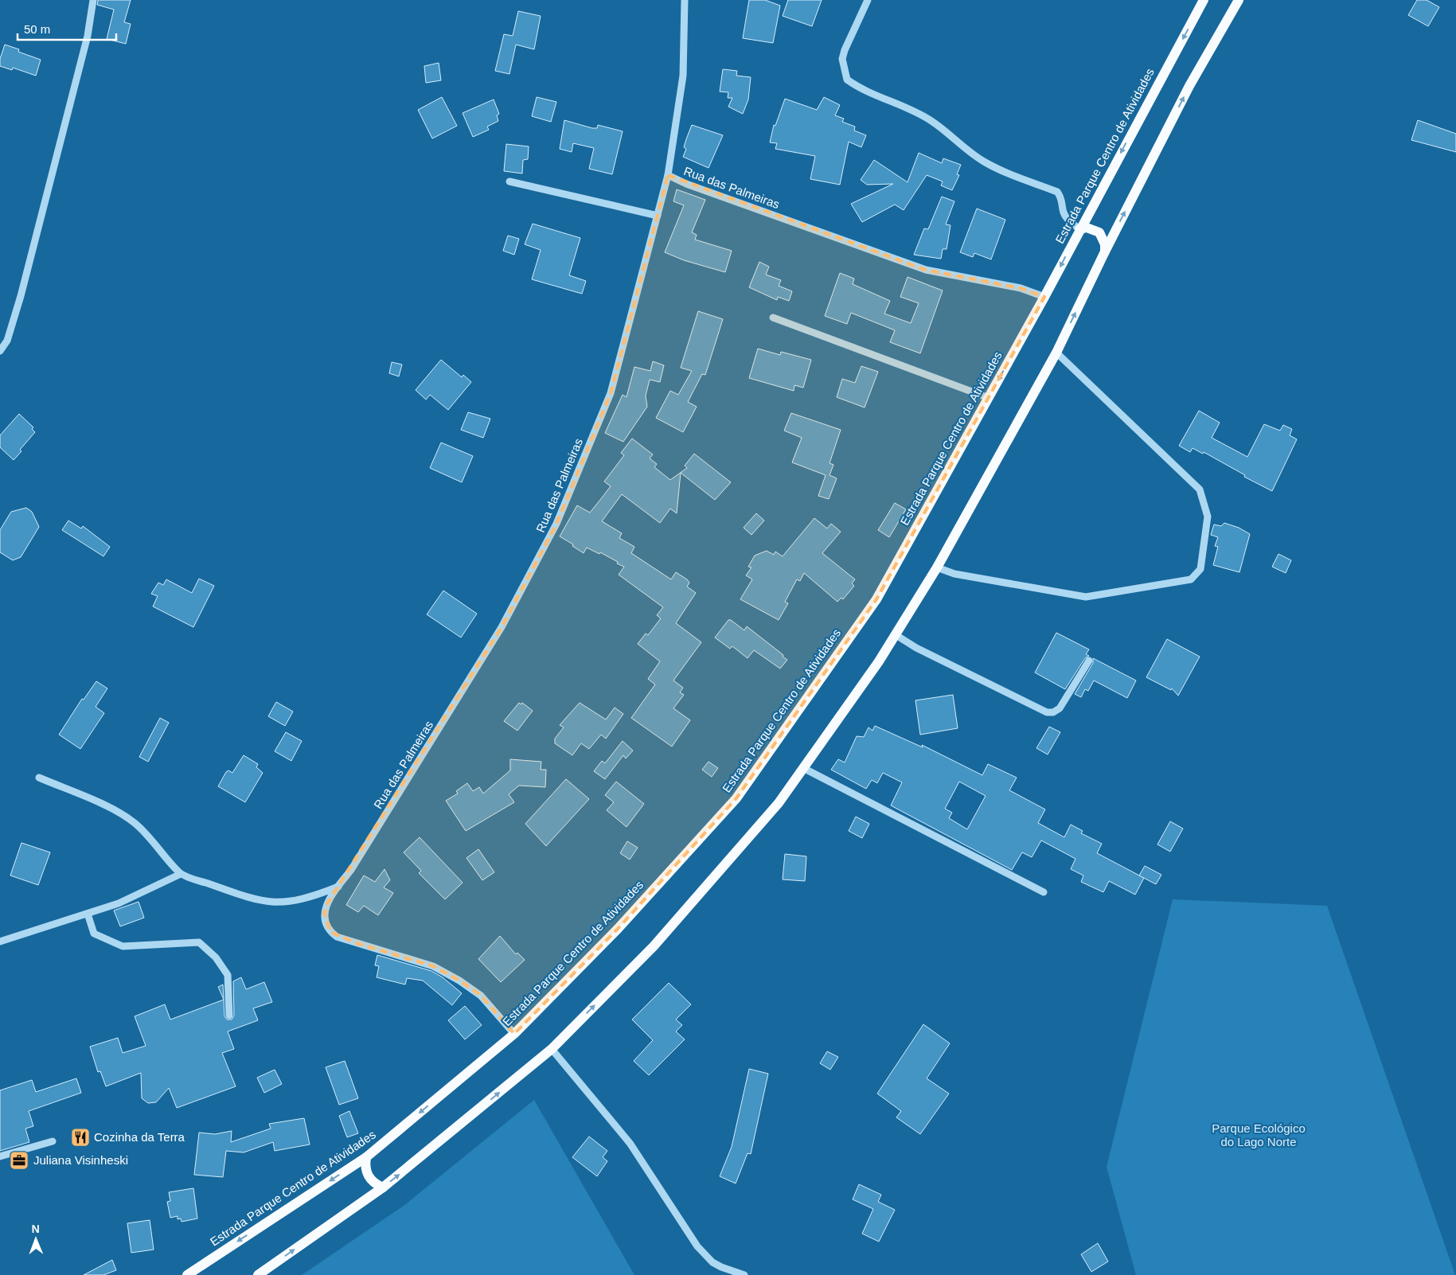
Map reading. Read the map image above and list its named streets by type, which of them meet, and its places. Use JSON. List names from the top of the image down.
{
  "streets": {
    "main road": ["Estrada Parque Centro de Atividades"],
    "street": ["Rua das Palmeiras"]
  },
  "crossings": [
    ["Estrada Parque Centro de Atividades", "Rua das Palmeiras"]
  ],
  "parks": ["Parque Ecológico do Lago Norte"],
  "places": {
    "restaurant": ["Cozinha da Terra"],
    "office": ["Juliana Visinheski"]
  },
  "scale_bar": "50 m",
  "north": "top"
}
